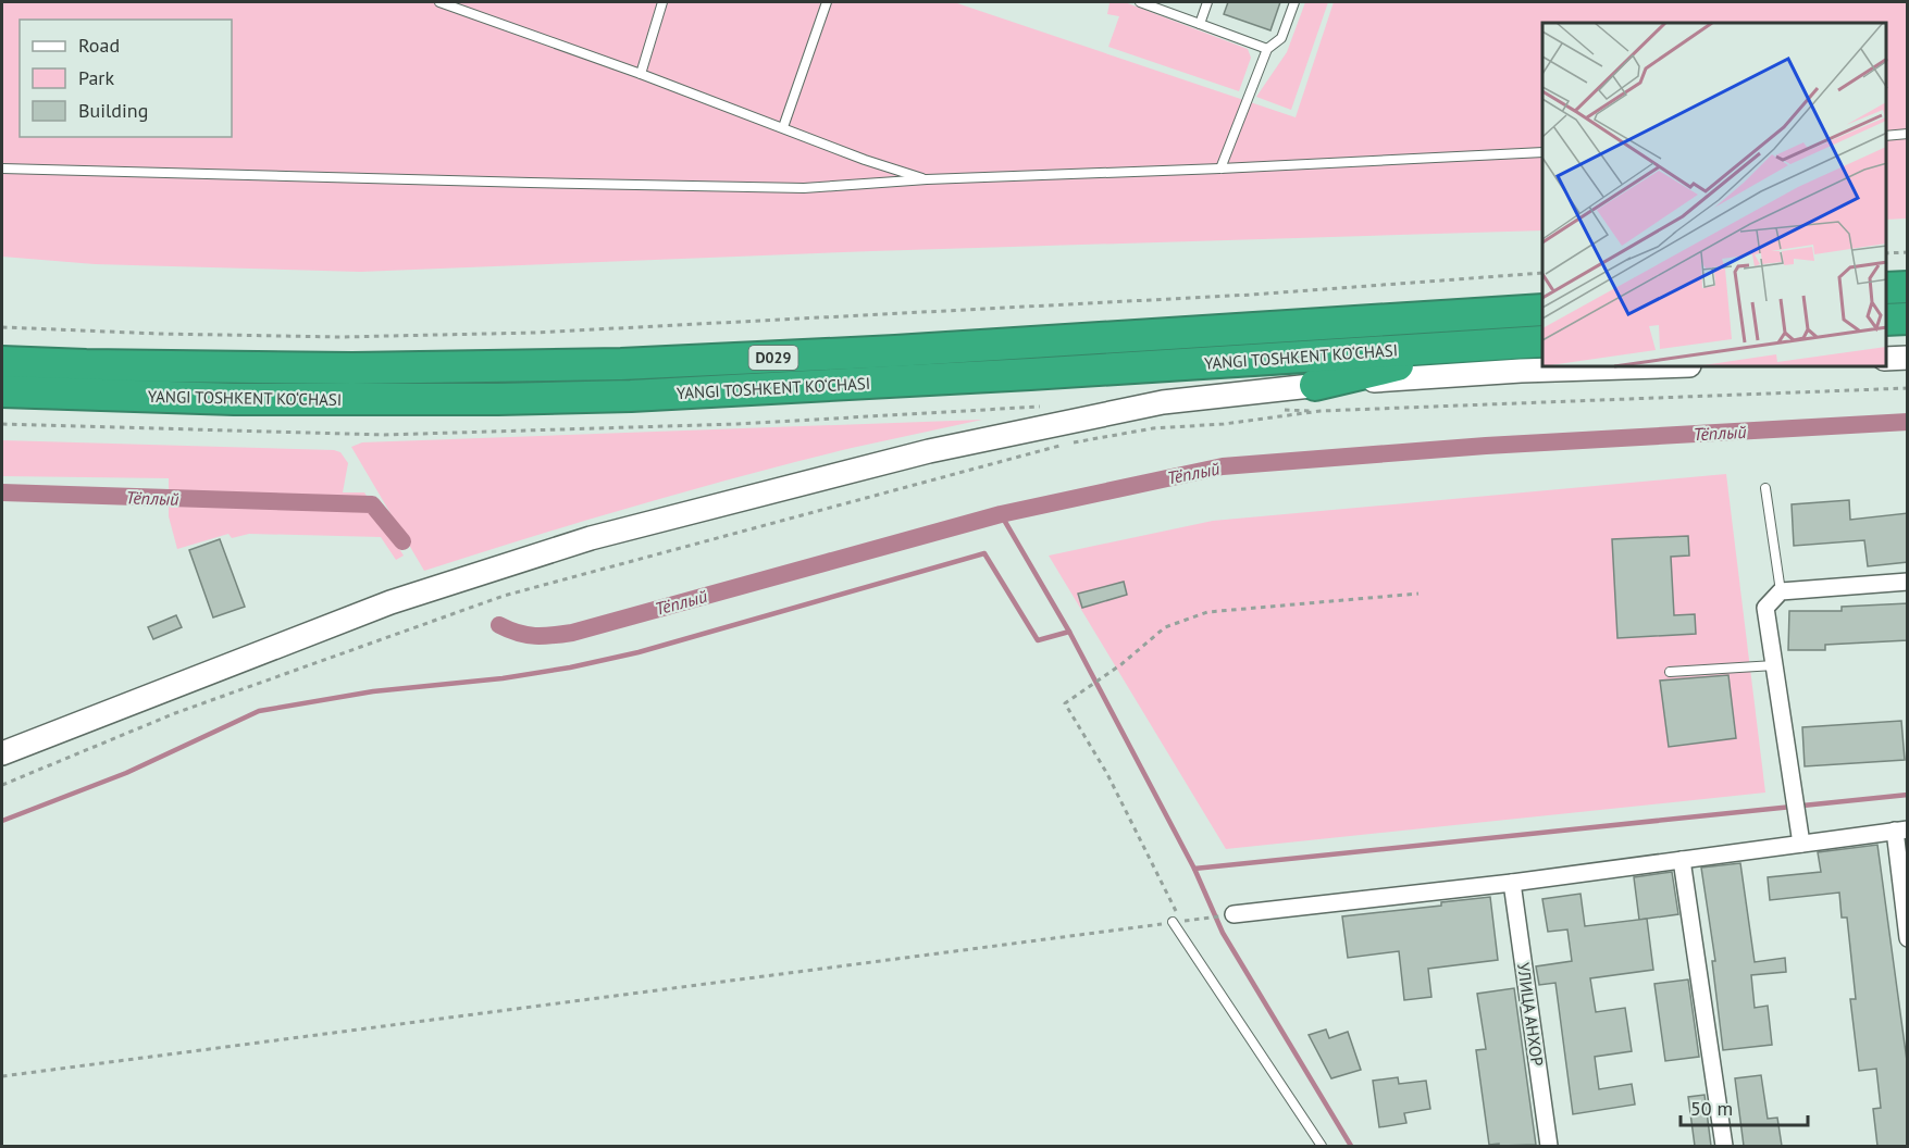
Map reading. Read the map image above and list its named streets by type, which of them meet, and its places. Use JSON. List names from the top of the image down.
{
  "streets": {
    "highway": ["YANGI TOSHKENT KO‘CHASI", "D029"],
    "street": ["УЛИЦА АНХОР"]
  },
  "water": ["Тёплый"],
  "legend": ["Road", "Park", "Building"],
  "scale_bar": "50 m"
}
